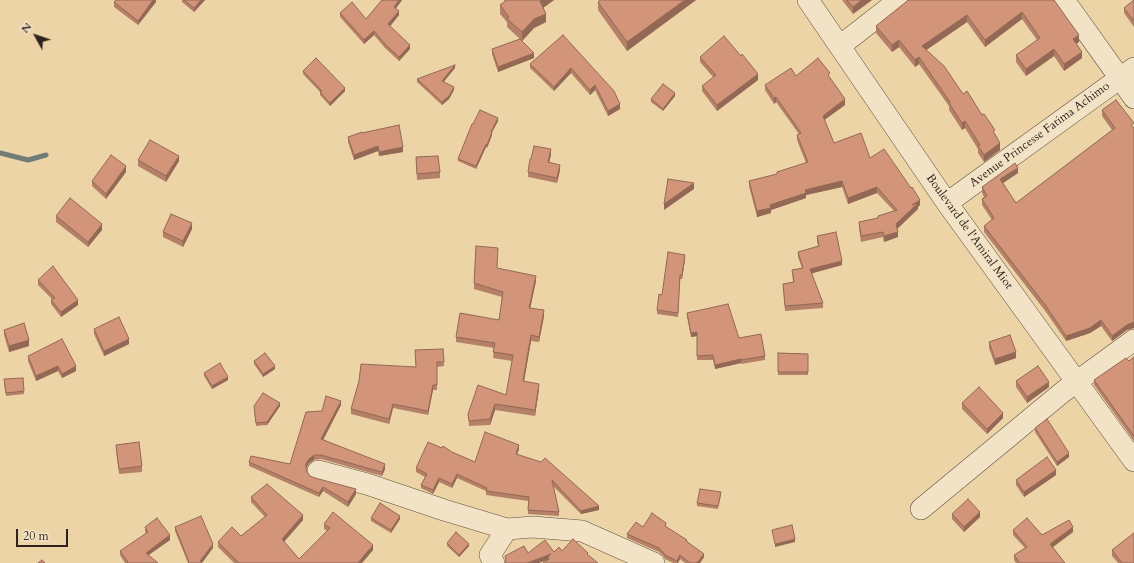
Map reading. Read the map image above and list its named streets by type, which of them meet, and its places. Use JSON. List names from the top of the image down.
{
  "streets": {
    "street": ["Avenue Princesse Fatima Achimo", "Boulevard de l'Amiral Miot"]
  },
  "crossings": [
    ["Avenue Princesse Fatima Achimo", "Boulevard de l'Amiral Miot"]
  ],
  "scale_bar": "20 m",
  "north": "top left"
}
